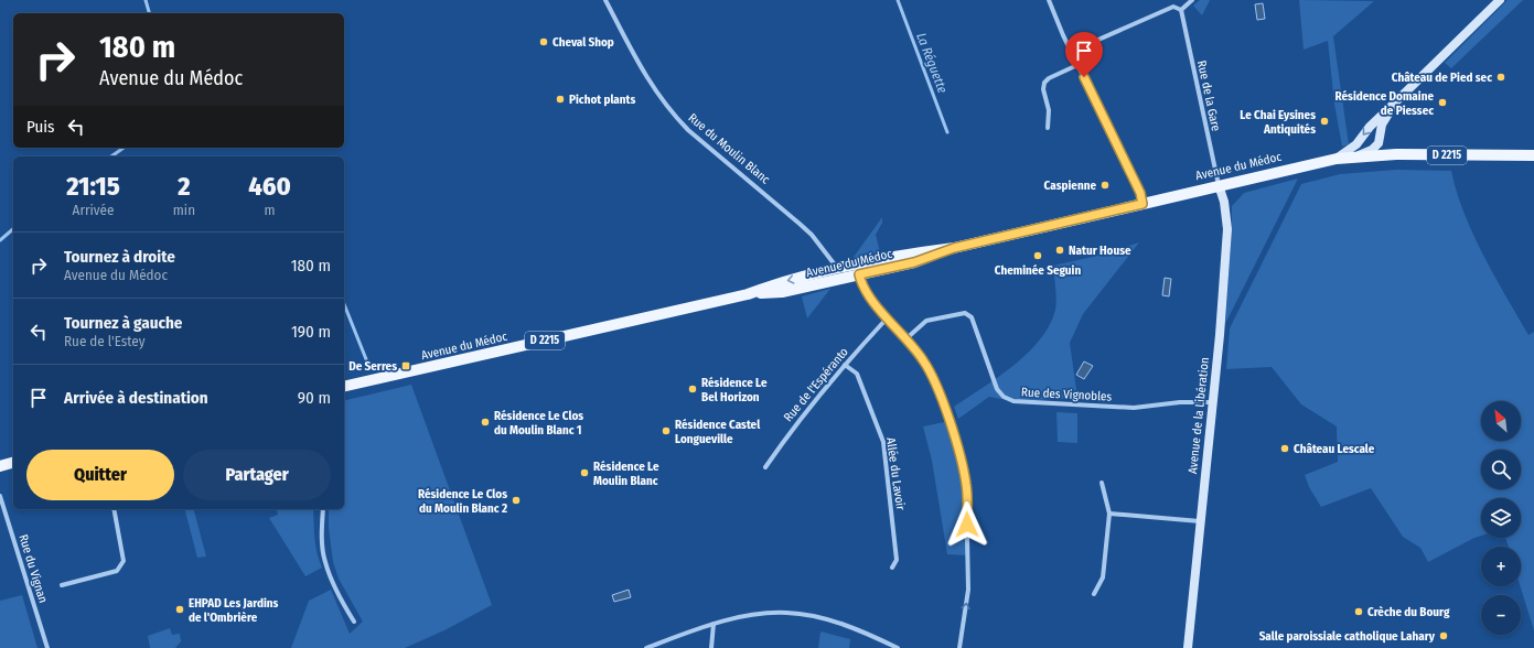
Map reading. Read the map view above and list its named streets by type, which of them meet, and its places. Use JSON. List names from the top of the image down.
{
  "streets": {
    "main road": ["D 2215", "Avenue du Médoc"],
    "street": [
      "Rue de la Gare",
      "Rue du Moulin Blanc",
      "Rue de l'Espéranto",
      "Rue des Vignobles",
      "Avenue de la Libération",
      "Allée du Lavoir",
      "Rue du Vignan"
    ]
  },
  "crossings": [
    ["Rue de la Gare", "Avenue du Médoc"],
    ["Rue de la Gare", "Avenue de la Libération"],
    ["Rue du Moulin Blanc", "Avenue du Médoc"],
    ["Avenue du Médoc", "Avenue de la Libération"],
    ["Rue de l'Espéranto", "Allée du Lavoir"],
    ["Rue des Vignobles", "Avenue de la Libération"]
  ],
  "water": ["La Réguette"],
  "places": {
    "other": [
      "Cheval Shop",
      "Château de Pied sec",
      "Pichot plants",
      "Résidence Domaine de Piessec",
      "Le Chai Eysines Antiquités",
      "Caspienne",
      "Natur House",
      "Cheminée Seguin",
      "Résidence Le Bel Horizon",
      "Résidence Le Clos du Moulin Blanc 1",
      "Résidence Castel Longueville",
      "Château Lescale",
      "Résidence Le Moulin Blanc",
      "Résidence Le Clos du Moulin Blanc 2",
      "EHPAD Les Jardins de l'Ombrière",
      "Crèche du Bourg",
      "Salle paroissiale catholique Lahary"
    ],
    "transit": ["De Serres"]
  },
  "north": "top left",
  "page": {
    "turn": ["180 m", "Avenue du Médoc"],
    "then": "Puis",
    "eta": [
      "21:15",
      "Arrivée",
      "2",
      "min",
      "460",
      "m"
    ],
    "list": [
      {
        "name": "Tournez à droite",
        "note": "Avenue du Médoc",
        "value": "180 m"
      },
      {
        "name": "Tournez à gauche",
        "note": "Rue de l'Estey",
        "value": "190 m"
      },
      {
        "name": "Arrivée à destination",
        "value": "90 m"
      }
    ],
    "map_buttons": ["+", "−"],
    "buttons": ["Quitter", "Partager"]
  }
}
